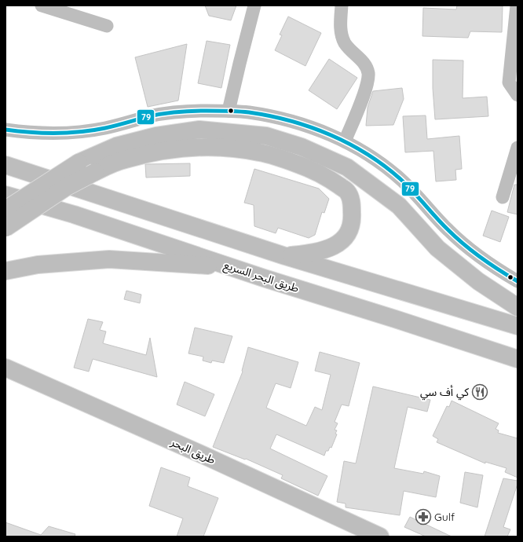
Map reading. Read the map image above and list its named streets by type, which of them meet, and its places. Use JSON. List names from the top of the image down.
{
  "streets": {
    "highway": ["طريق البحر السريع", "طريق البحر"]
  },
  "places": {
    "restaurant": ["كي أف سي"],
    "pharmacy": ["Gulf"]
  },
  "lines": ["transit line 79"]
}
